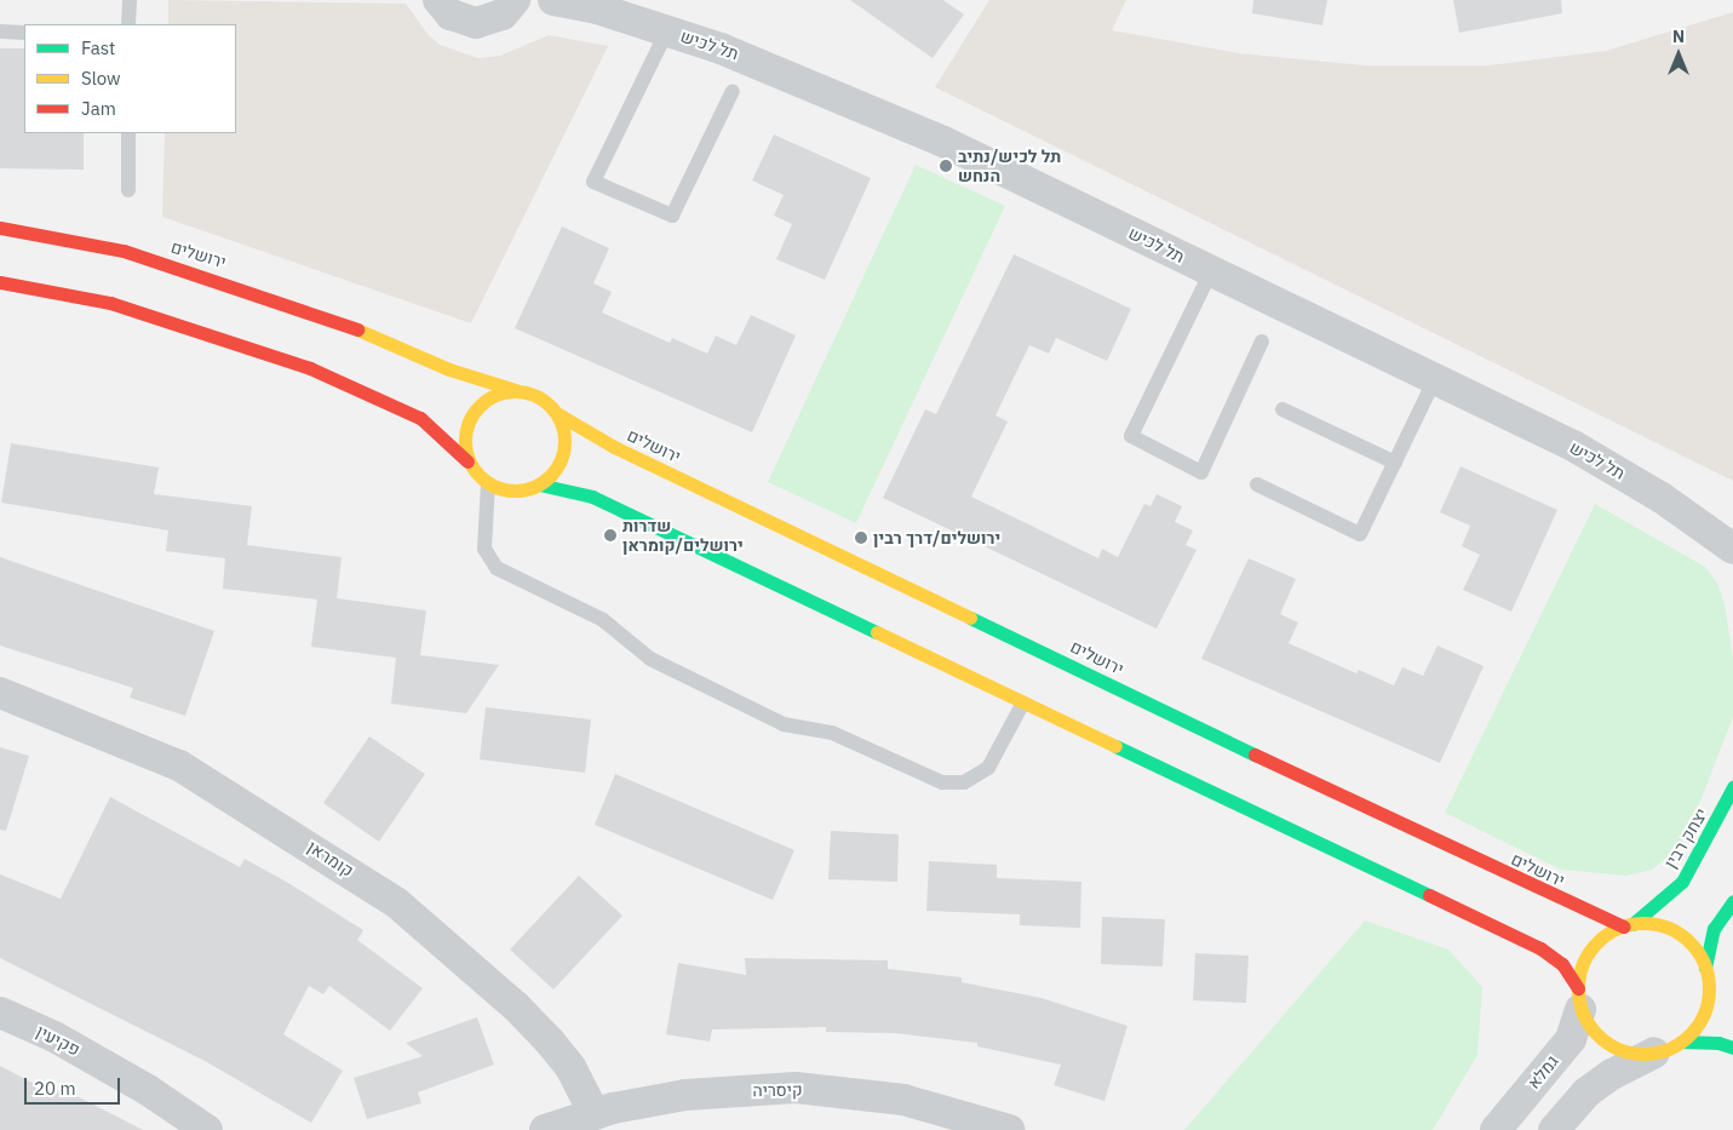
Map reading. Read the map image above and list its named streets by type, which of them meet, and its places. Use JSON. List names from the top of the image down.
{
  "streets": {
    "main road": ["ירושלים", "יצחק רבין"],
    "street": [
      "תל לכיש",
      "קומראן",
      "פקיעין",
      "גמלא",
      "קיסריה"
    ]
  },
  "crossings": [
    ["ירושלים", "יצחק רבין"],
    ["ירושלים", "גמלא"],
    ["יצחק רבין", "גמלא"],
    ["קומראן", "קיסריה"]
  ],
  "places": ["תל לכיש/נתיב הנחש", "שדרות ירושלים/קומראן", "ירושלים/דרך רבין"],
  "legend": ["Fast", "Slow", "Jam"],
  "scale_bar": "20 m",
  "north": "top"
}
